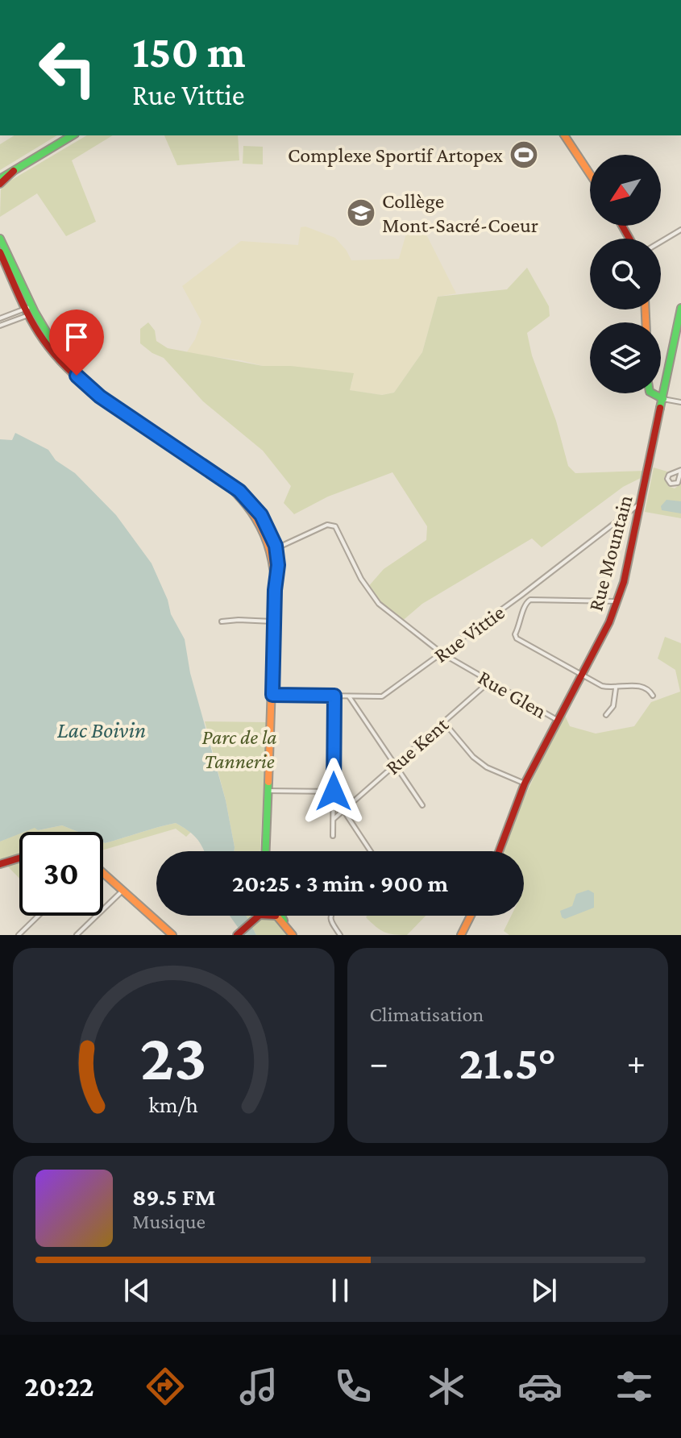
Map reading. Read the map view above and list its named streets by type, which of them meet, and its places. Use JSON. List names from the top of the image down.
{
  "streets": {
    "street": [
      "Rue Mountain",
      "Rue Vittie",
      "Rue Glen",
      "Rue Kent"
    ]
  },
  "crossings": [
    ["Rue Mountain", "Rue Vittie"],
    ["Rue Mountain", "Rue Glen"],
    ["Rue Vittie", "Rue Glen"],
    ["Rue Glen", "Rue Kent"]
  ],
  "water": ["Lac Boivin"],
  "parks": ["Parc de la Tannerie"],
  "places": {
    "sports": ["Complexe Sportif Artopex"],
    "school or university": ["Collège Mont-Sacré-Coeur"]
  },
  "north": "bottom left",
  "page": {
    "turn": ["150 m", "Rue Vittie"],
    "limit": "30",
    "trip": "20:25 · 3 min · 900 m",
    "tile": "Climatisation",
    "heat": ["−", "21.5°", "+"],
    "song": ["89.5 FM", "Musique"],
    "tabs": "20:22",
    "gauge": ["23", "km/h"]
  }
}
